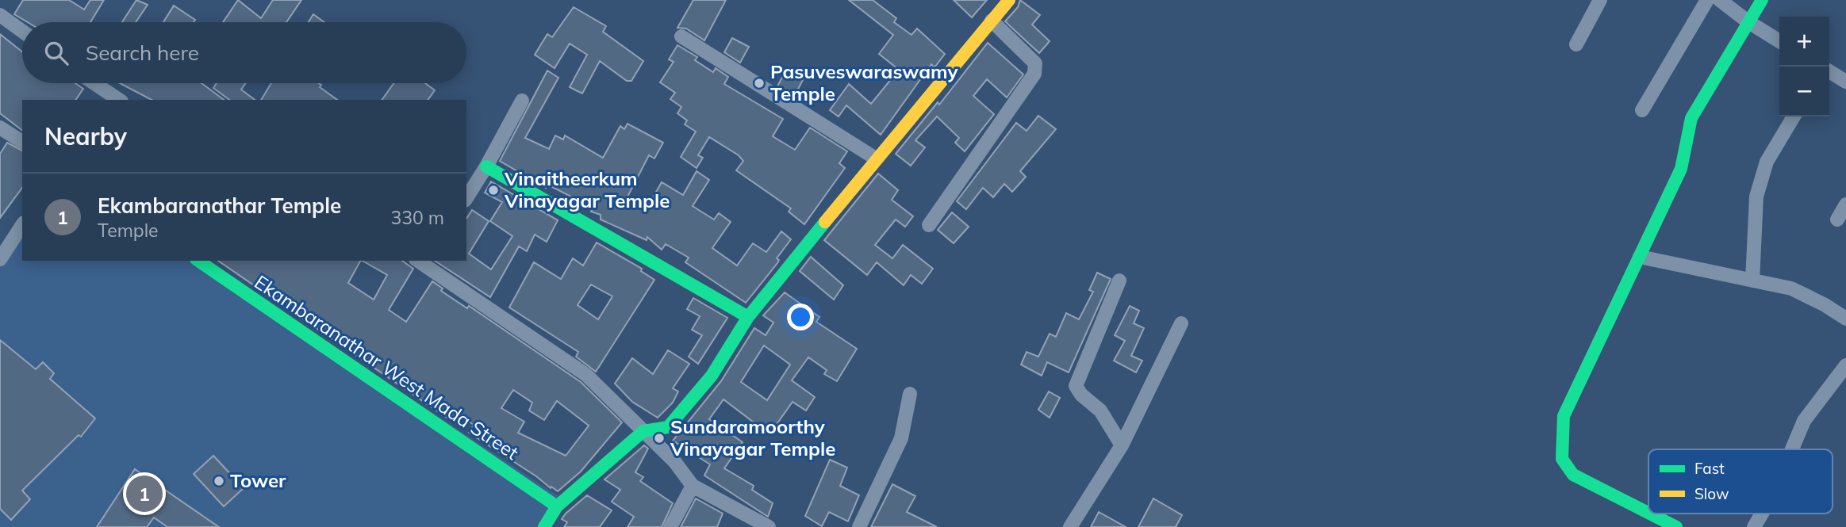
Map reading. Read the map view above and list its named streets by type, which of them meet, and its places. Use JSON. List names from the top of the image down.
{
  "streets": {
    "street": ["Ekambaranathar West Mada Street"]
  },
  "places": [
    "Pasuveswaraswamy Temple",
    "Vinaitheerkum Vinayagar Temple",
    "Sundaramoorthy Vinayagar Temple",
    "Tower"
  ],
  "legend": ["Fast", "Slow"],
  "page": {
    "map_buttons": ["+", "−"],
    "search": "Search here",
    "heading": "Nearby",
    "list": [
      {
        "mark": "1",
        "name": "Ekambaranathar Temple",
        "note": "Temple",
        "value": "330 m"
      }
    ],
    "pins": "1"
  }
}
